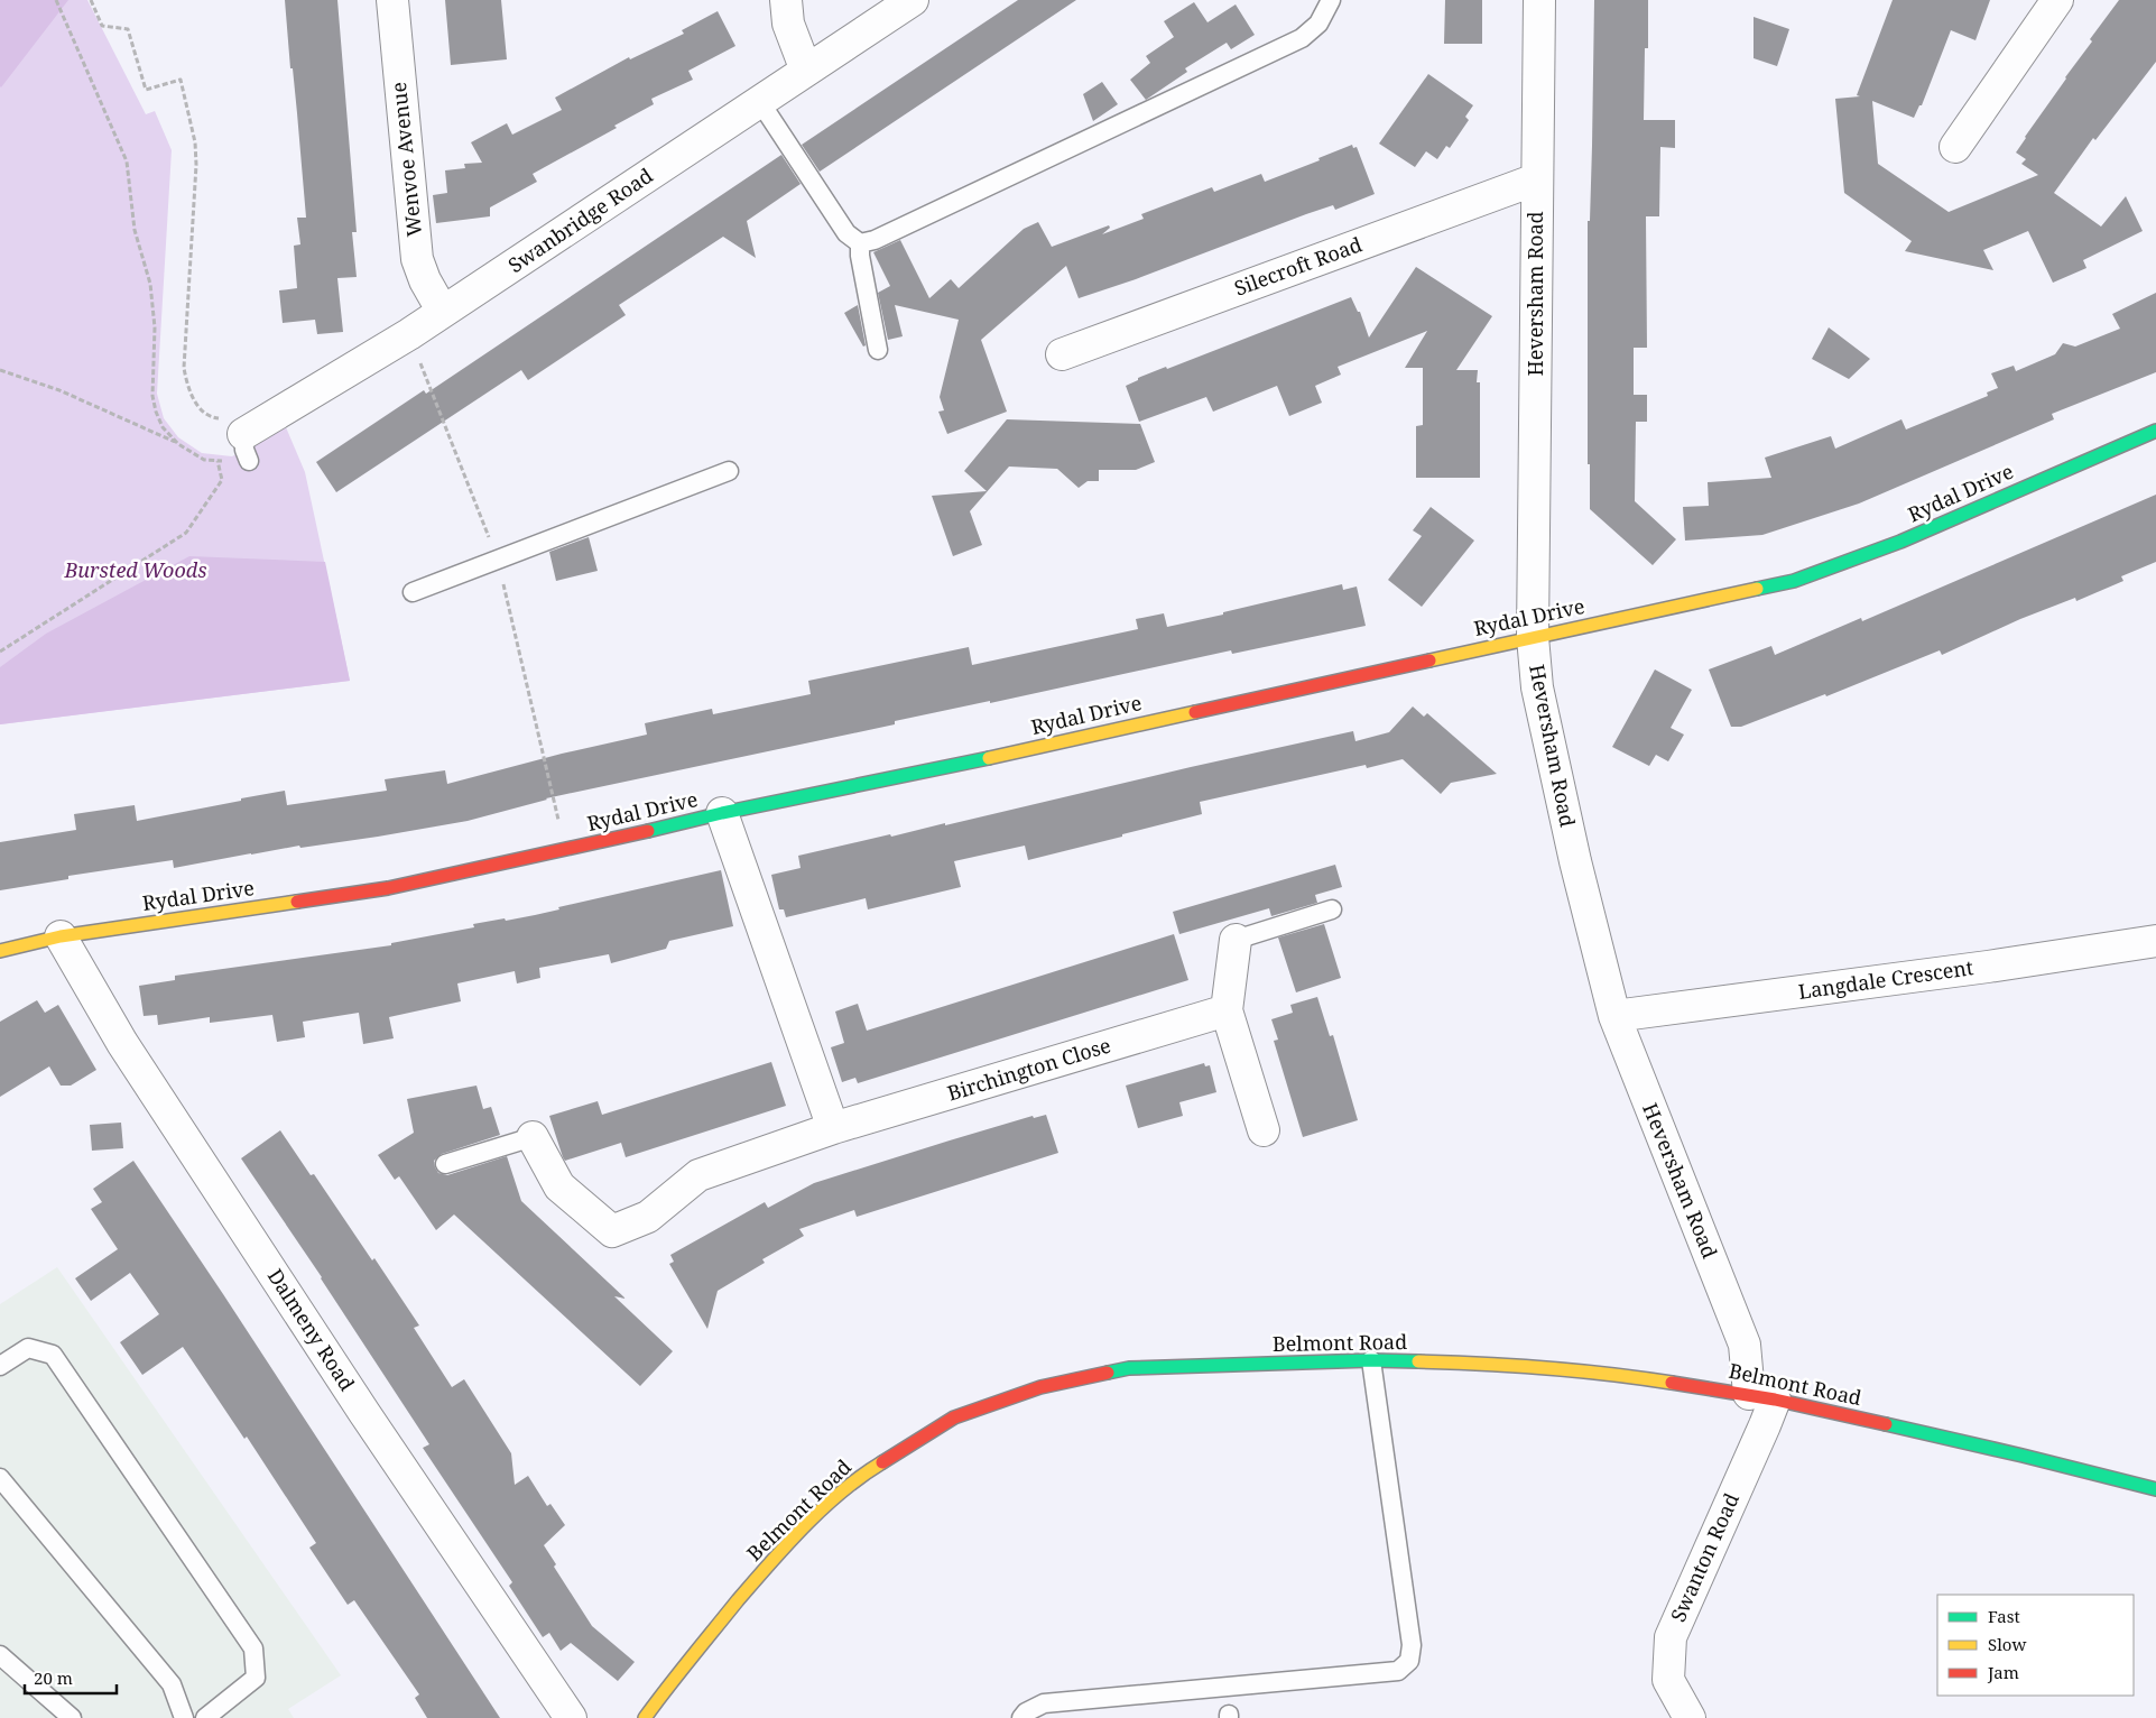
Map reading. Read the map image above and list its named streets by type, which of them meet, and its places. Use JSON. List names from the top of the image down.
{
  "streets": {
    "street": [
      "Wenvoe Avenue",
      "Swanbridge Road",
      "Silecroft Road",
      "Heversham Road",
      "Rydal Drive",
      "Langdale Crescent",
      "Birchington Close",
      "Dalmeny Road",
      "Belmont Road",
      "Swanton Road"
    ]
  },
  "crossings": [
    ["Wenvoe Avenue", "Swanbridge Road"],
    ["Silecroft Road", "Heversham Road"],
    ["Heversham Road", "Rydal Drive"],
    ["Heversham Road", "Langdale Crescent"],
    ["Heversham Road", "Belmont Road"],
    ["Heversham Road", "Swanton Road"],
    ["Rydal Drive", "Dalmeny Road"],
    ["Belmont Road", "Swanton Road"]
  ],
  "parks": ["Bursted Woods"],
  "legend": ["Fast", "Slow", "Jam"],
  "scale_bar": "20 m"
}
